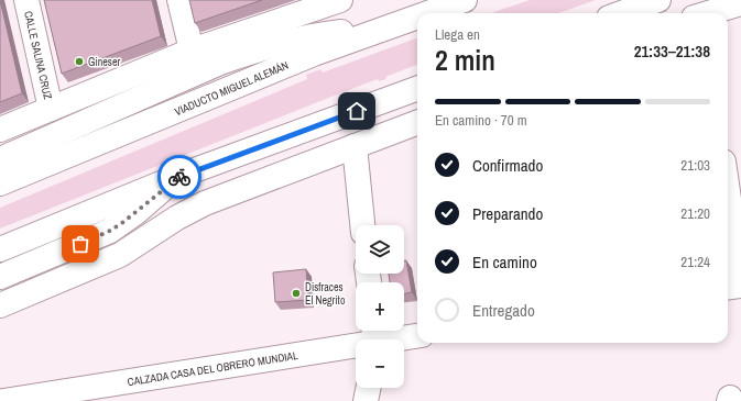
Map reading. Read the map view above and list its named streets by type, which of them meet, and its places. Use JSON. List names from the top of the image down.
{
  "streets": {
    "main road": ["CALLE SALINA CRUZ", "VIADUCTO MIGUEL ALEMÁN", "CALZADA CASA DEL OBRERO MUNDIAL"]
  },
  "places": ["Gineser", "Disfraces El Negrito"],
  "page": {
    "heading": ["2 min", "Llega en", "21:33–21:38"],
    "bar": "En camino · 70 m",
    "list": [
      ["Confirmado", "21:03"],
      ["Preparando", "21:20"],
      ["En camino", "21:24"],
      "Entregado"
    ],
    "map_buttons": ["+", "−"]
  }
}
